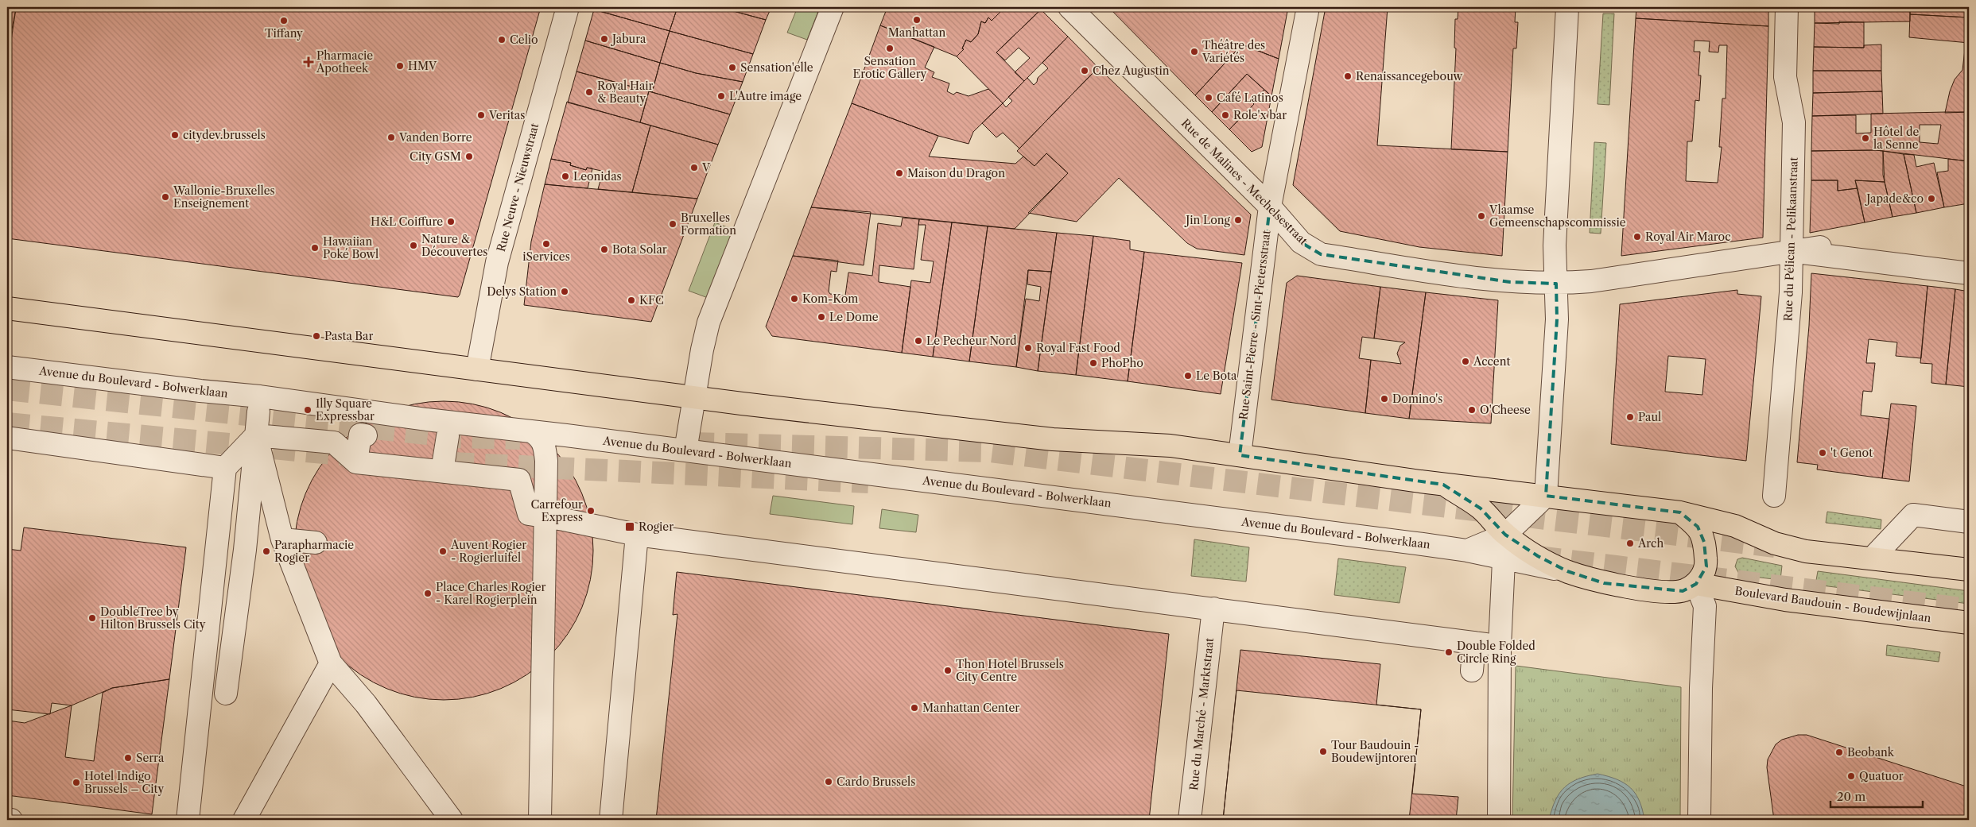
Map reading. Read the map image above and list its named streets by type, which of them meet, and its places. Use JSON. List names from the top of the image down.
{
  "streets": {
    "main road": ["Boulevard Baudouin - Boudewijnlaan"],
    "street": [
      "Rue de Malines - Mechelsestraat",
      "Rue Neuve - Nieuwstraat",
      "Rue du Pélican - Pelikaanstraat",
      "Rue Saint-Pierre - Sint-Pietersstraat",
      "Avenue du Boulevard - Bolwerklaan",
      "Rue du Marché - Marktstraat"
    ]
  },
  "crossings": [
    ["Rue de Malines - Mechelsestraat", "Rue du Pélican - Pelikaanstraat"],
    ["Rue de Malines - Mechelsestraat", "Rue Saint-Pierre - Sint-Pietersstraat"]
  ],
  "places": {
    "other": [
      "Manhattan",
      "Tiffany",
      "Jabura",
      "Celio",
      "Sensation Erotic Gallery",
      "Théâtre des Variétés",
      "HMV",
      "Sensation'elle",
      "Chez Augustin",
      "Renaissancegebouw",
      "Royal Hair & Beauty",
      "L'Autre image",
      "Café Latinos",
      "Veritas",
      "Role'x bar",
      "citydev.brussels",
      "Vanden Borre",
      "Hôtel de la Senne",
      "City GSM",
      "V",
      "Maison du Dragon",
      "Leonidas",
      "Wallonie-Bruxelles Enseignement",
      "Japade&co",
      "Vlaamse Gemeenschapscommissie",
      "Jin Long",
      "H&L Coiffure",
      "Bruxelles Formation",
      "Royal Air Maroc",
      "iServices",
      "Nature & Découvertes",
      "Hawaiian Poké Bowl",
      "Bota Solar",
      "Delys Station",
      "Kom-Kom",
      "KFC",
      "Le Dome",
      "Pasta Bar",
      "Le Pecheur Nord",
      "Royal Fast Food",
      "Accent",
      "PhoPho",
      "Le Bota",
      "Domino's",
      "Illy Square Expressbar",
      "O'Cheese",
      "Paul",
      "'t Genot",
      "Carrefour Express",
      "Arch",
      "Parapharmacie Rogier",
      "Auvent Rogier - Rogierluifel",
      "Place Charles Rogier - Karel Rogierplein",
      "DoubleTree by Hilton Brussels City",
      "Double Folded Circle Ring",
      "Thon Hotel Brussels City Centre",
      "Manhattan Center",
      "Tour Baudouin - Boudewijntoren",
      "Beobank",
      "Serra",
      "Quatuor",
      "Cardo Brussels",
      "Hotel Indigo Brussels – City"
    ],
    "health": ["Pharmacie Apotheek"],
    "transit": ["Rogier"]
  },
  "scale_bar": "20 m"
}
